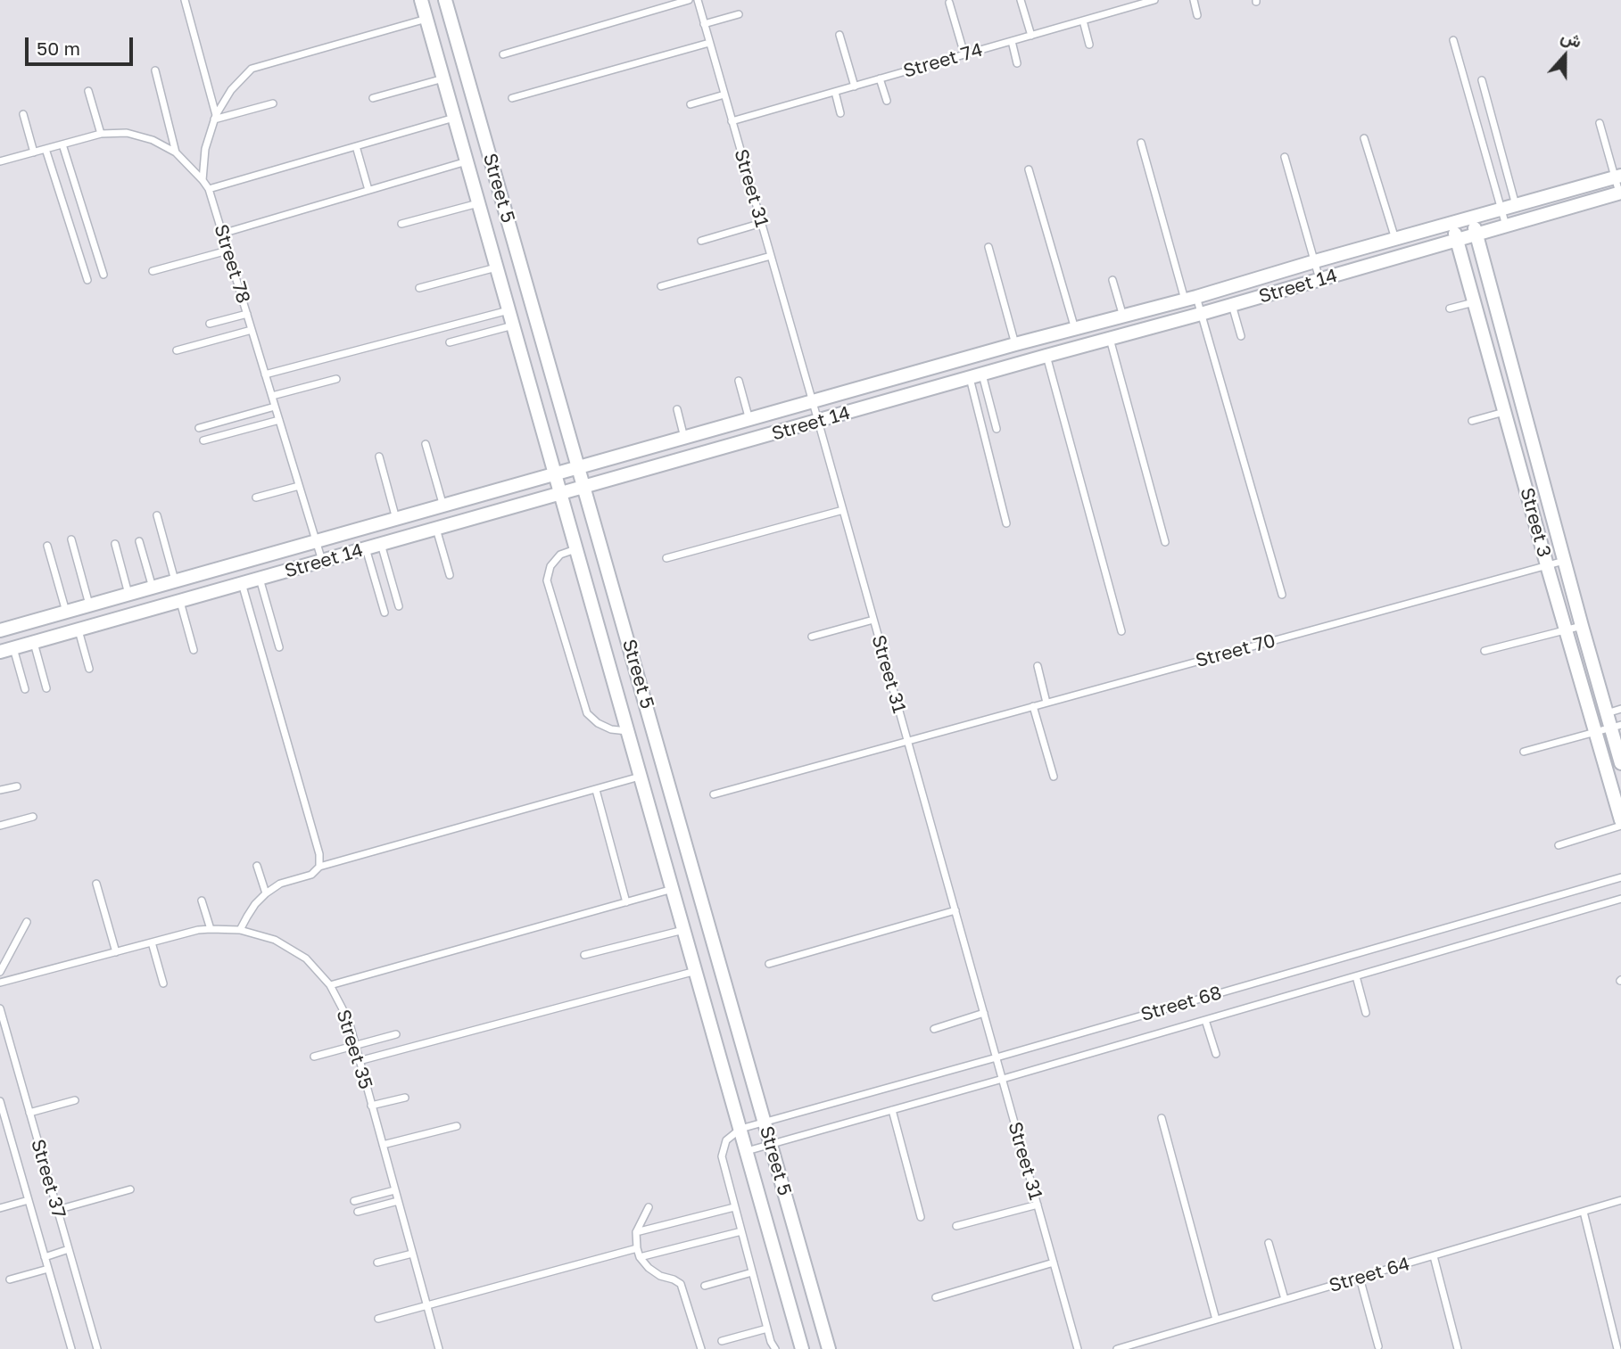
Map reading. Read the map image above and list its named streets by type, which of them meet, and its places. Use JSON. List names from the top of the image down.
{
  "streets": {
    "street": ["Street 5", "Street 14", "Street 3"],
    "lane": [
      "Street 74",
      "Street 31",
      "Street 78",
      "Street 70",
      "Street 68",
      "Street 35",
      "Street 37",
      "Street 64"
    ]
  },
  "crossings": [
    ["Street 74", "Street 31"],
    ["Street 5", "Street 14"],
    ["Street 5", "Street 68"],
    ["Street 31", "Street 14"],
    ["Street 31", "Street 70"],
    ["Street 31", "Street 68"],
    ["Street 78", "Street 14"],
    ["Street 14", "Street 3"],
    ["Street 3", "Street 70"]
  ],
  "scale_bar": "50 m",
  "north": "top"
}
